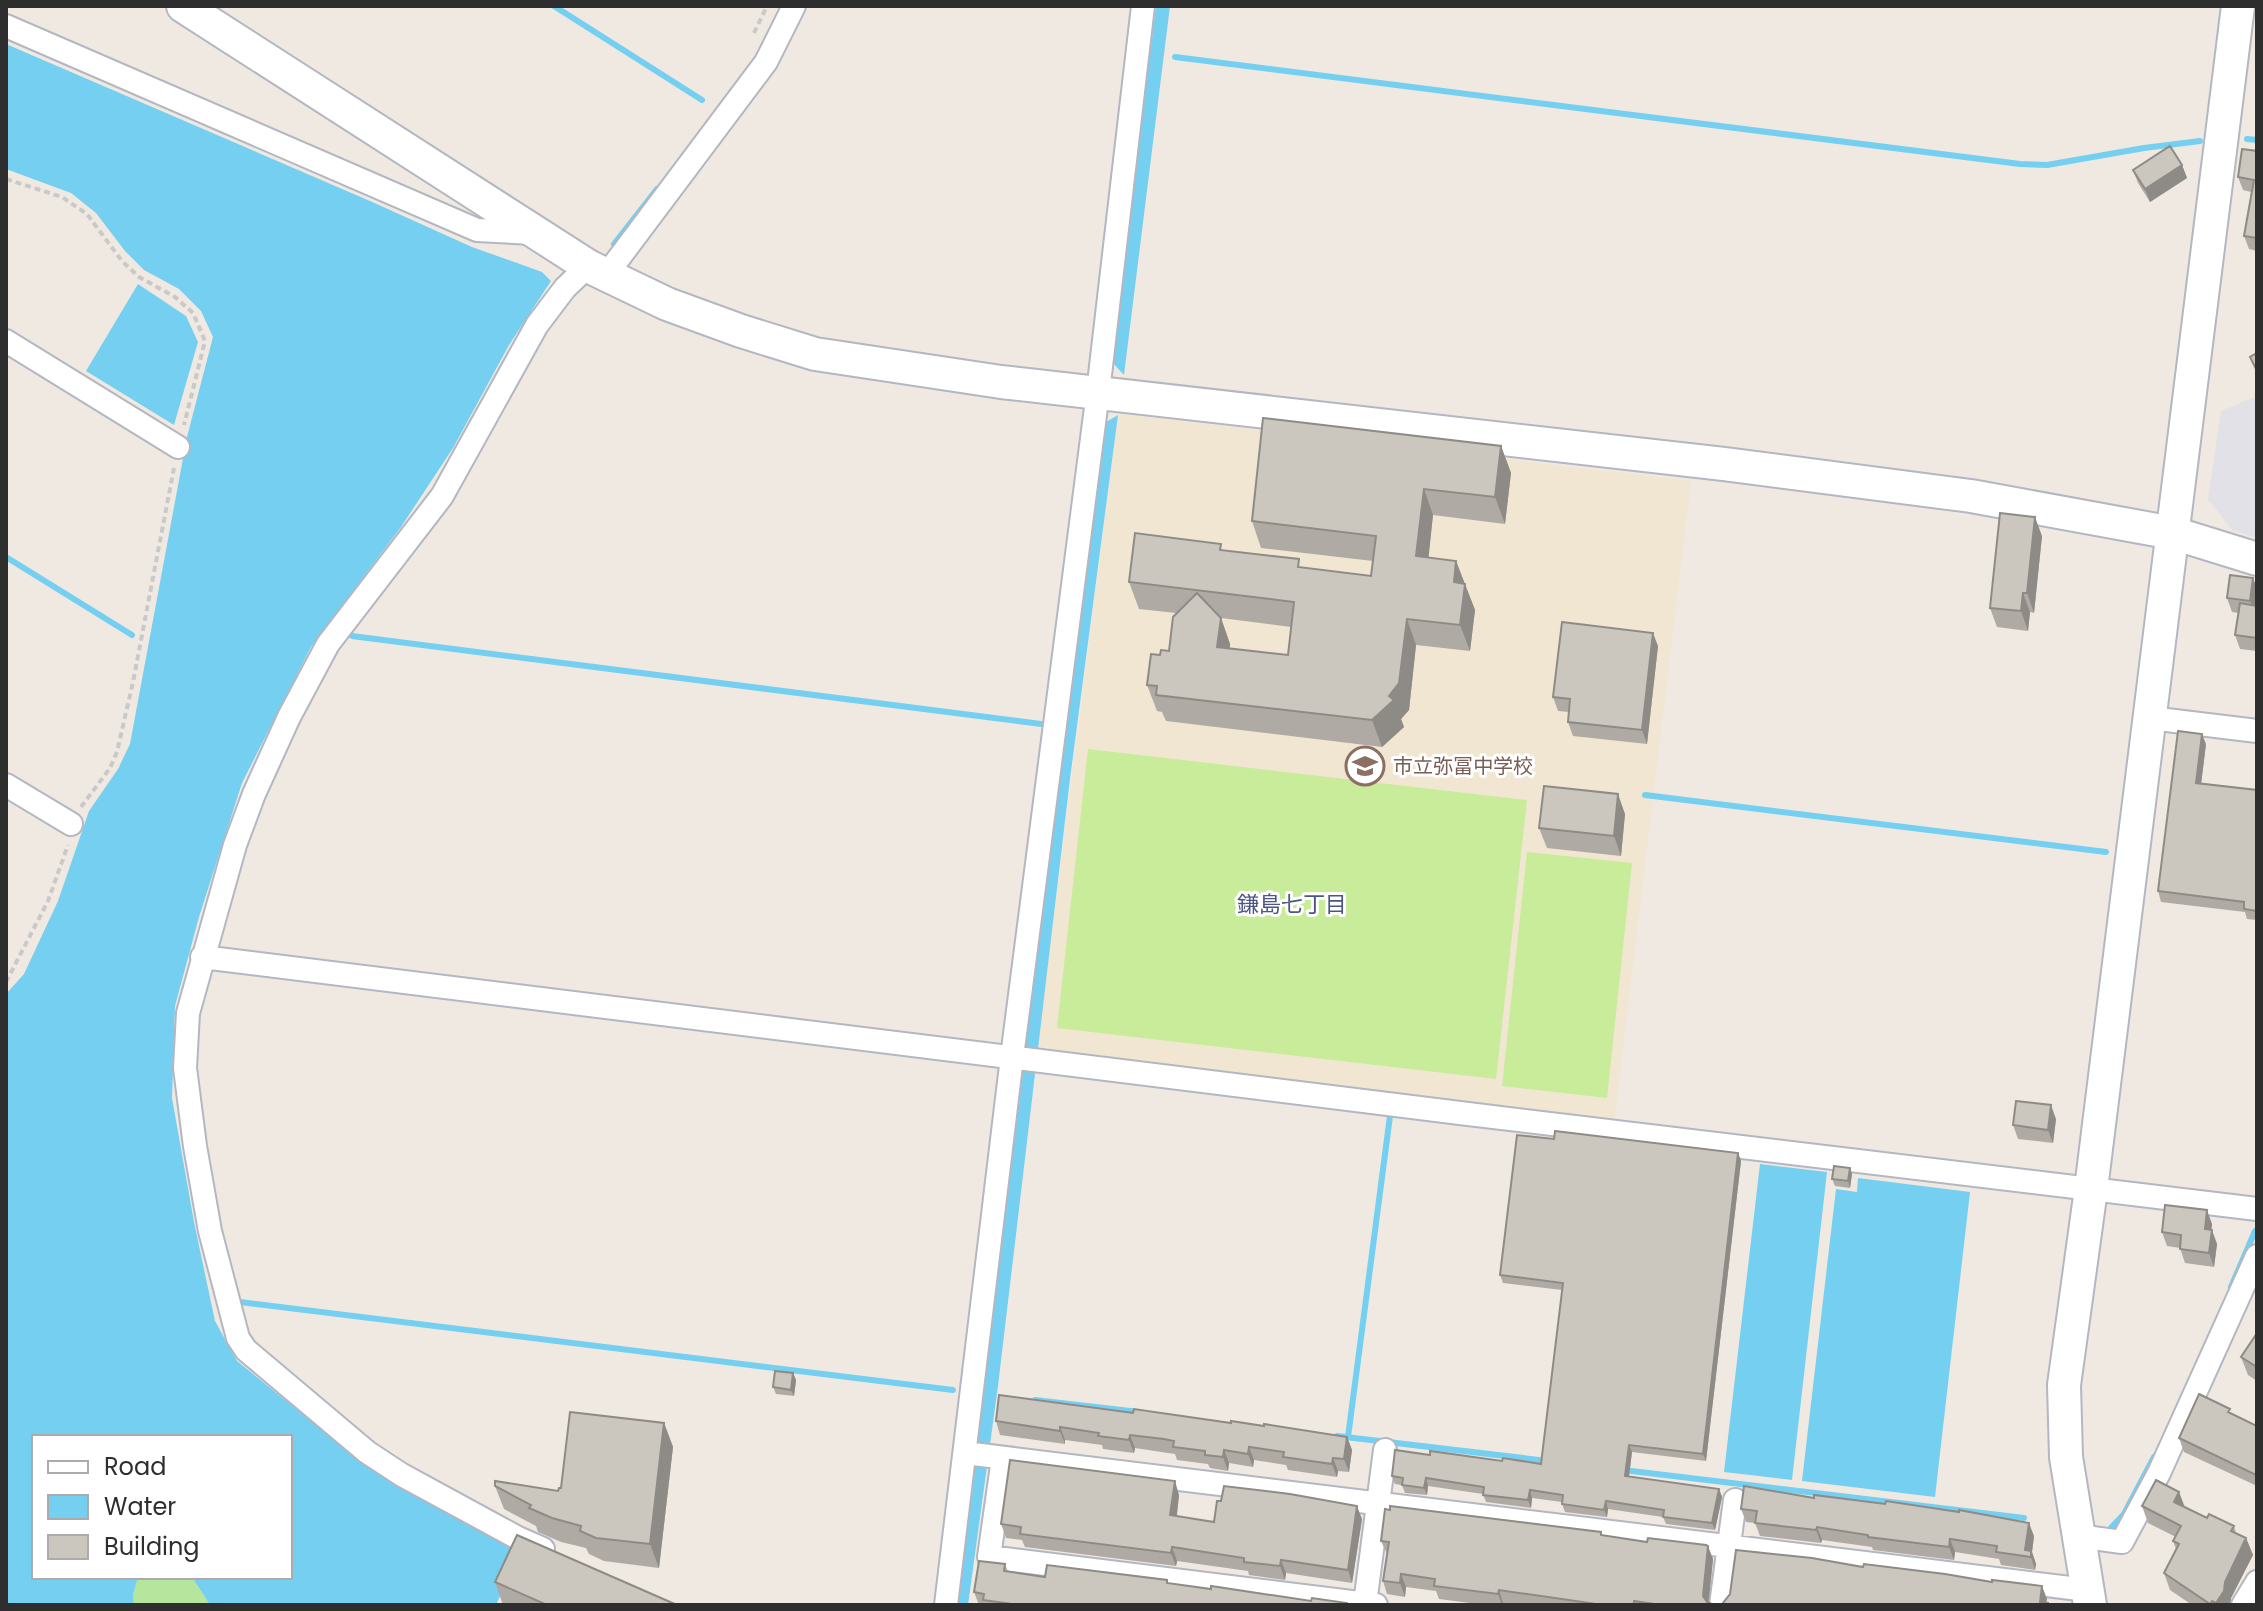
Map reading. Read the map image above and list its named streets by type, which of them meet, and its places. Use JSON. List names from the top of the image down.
{
  "districts": ["鎌島七丁目"],
  "places": {
    "school or university": ["市立弥冨中学校"]
  },
  "legend": ["Road", "Water", "Building"]
}
